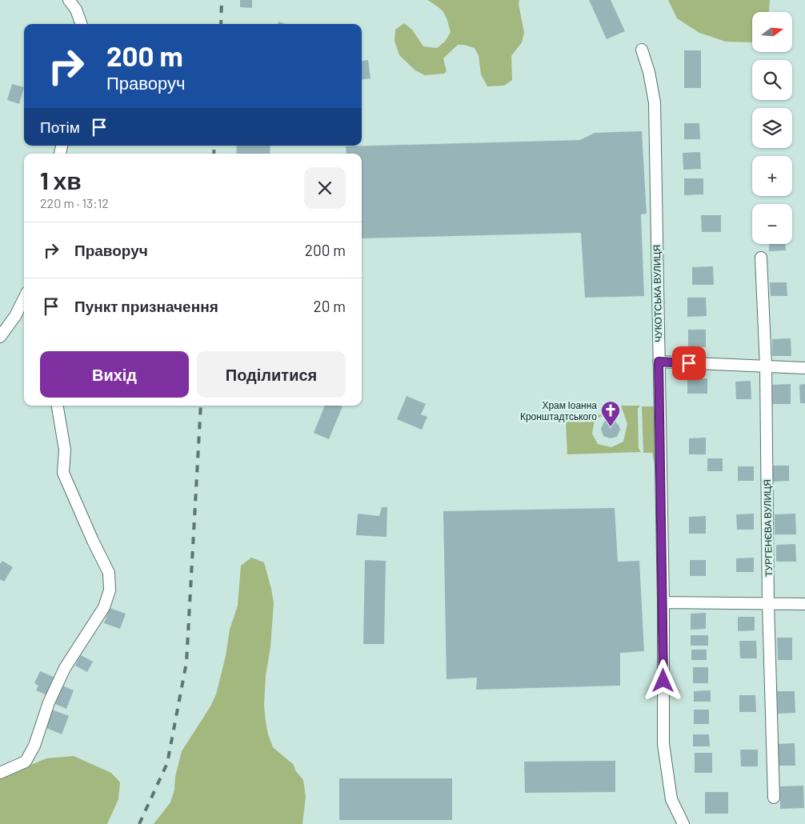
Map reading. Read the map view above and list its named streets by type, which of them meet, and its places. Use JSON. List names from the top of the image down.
{
  "streets": {
    "street": ["ЧУКОТСЬКА ВУЛИЦЯ", "ТУРГЕНЄВА ВУЛИЦЯ"]
  },
  "places": {
    "church": ["Храм Іоанна Кронштадтського"]
  },
  "north": "right",
  "page": {
    "map_buttons": ["+", "−"],
    "turn": ["200 m", "Праворуч"],
    "then": "Потім",
    "heading": ["1 хв", "220 m · 13:12"],
    "list": [
      {
        "name": "Праворуч",
        "value": "200 m"
      },
      {
        "name": "Пункт призначення",
        "value": "20 m"
      }
    ],
    "buttons": ["Вихід", "Поділитися"]
  }
}
